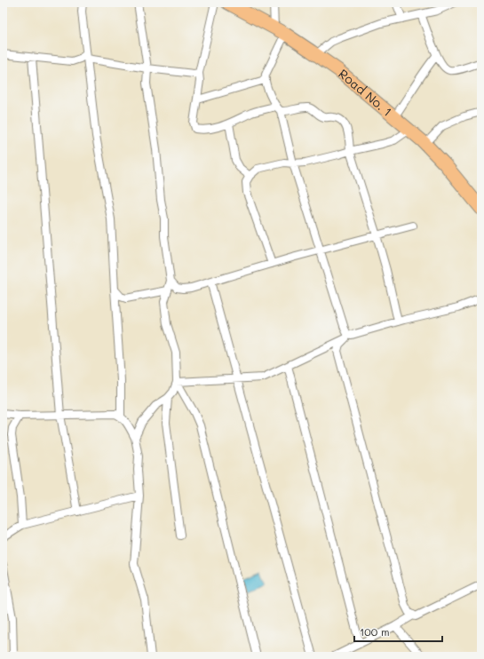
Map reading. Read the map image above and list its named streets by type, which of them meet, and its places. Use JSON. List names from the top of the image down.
{
  "streets": {
    "highway": ["Road No. 1"]
  },
  "scale_bar": "100 m"
}
